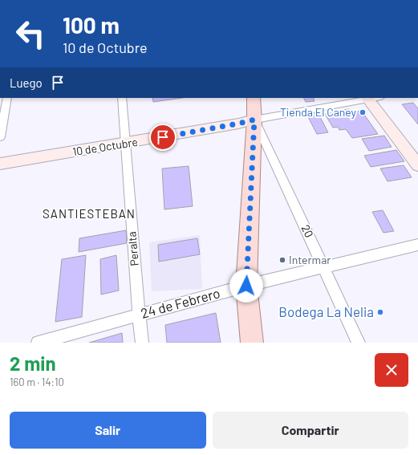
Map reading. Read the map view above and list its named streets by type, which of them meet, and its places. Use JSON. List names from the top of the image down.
{
  "streets": {
    "street": [
      "10 de Octubre",
      "20",
      "Peralta",
      "24 de Febrero"
    ]
  },
  "crossings": [
    ["10 de Octubre", "20"],
    ["10 de Octubre", "Peralta"],
    ["20", "24 de Febrero"],
    ["Peralta", "24 de Febrero"]
  ],
  "districts": ["SANTIESTEBAN"],
  "places": ["Tienda El Caney", "Intermar", "Bodega La Nelia"],
  "page": {
    "turn": ["100 m", "10 de Octubre"],
    "then": "Luego",
    "heading": ["2 min", "160 m · 14:10"],
    "buttons": ["Salir", "Compartir"]
  }
}
